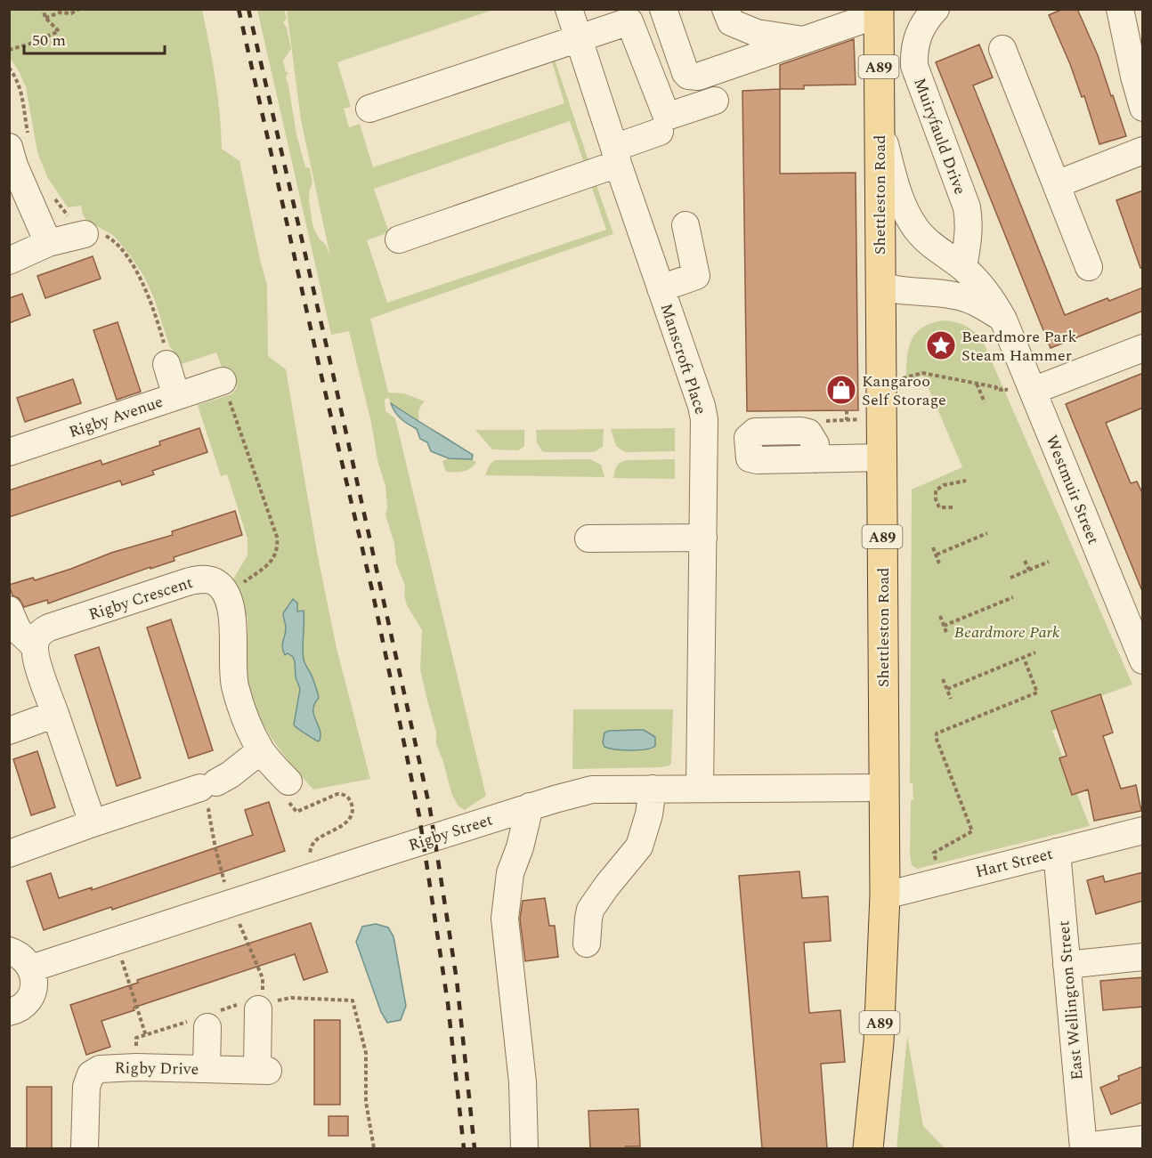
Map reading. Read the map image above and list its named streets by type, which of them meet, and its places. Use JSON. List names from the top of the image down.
{
  "streets": {
    "main road": ["A89", "Shettleston Road"],
    "street": [
      "Muiryfauld Drive",
      "Manscroft Place",
      "Rigby Avenue",
      "Westmuir Street",
      "Rigby Crescent",
      "Rigby Street",
      "Hart Street",
      "East Wellington Street",
      "Rigby Drive"
    ]
  },
  "crossings": [
    ["Muiryfauld Drive", "Westmuir Street"],
    ["Shettleston Road", "Westmuir Street"],
    ["Shettleston Road", "Rigby Street"],
    ["Shettleston Road", "Hart Street"],
    ["Manscroft Place", "Rigby Street"],
    ["Hart Street", "East Wellington Street"]
  ],
  "parks": ["Beardmore Park"],
  "places": {
    "place": ["Beardmore Park Steam Hammer"],
    "shop": ["Kangaroo Self Storage"]
  },
  "scale_bar": "50 m"
}
